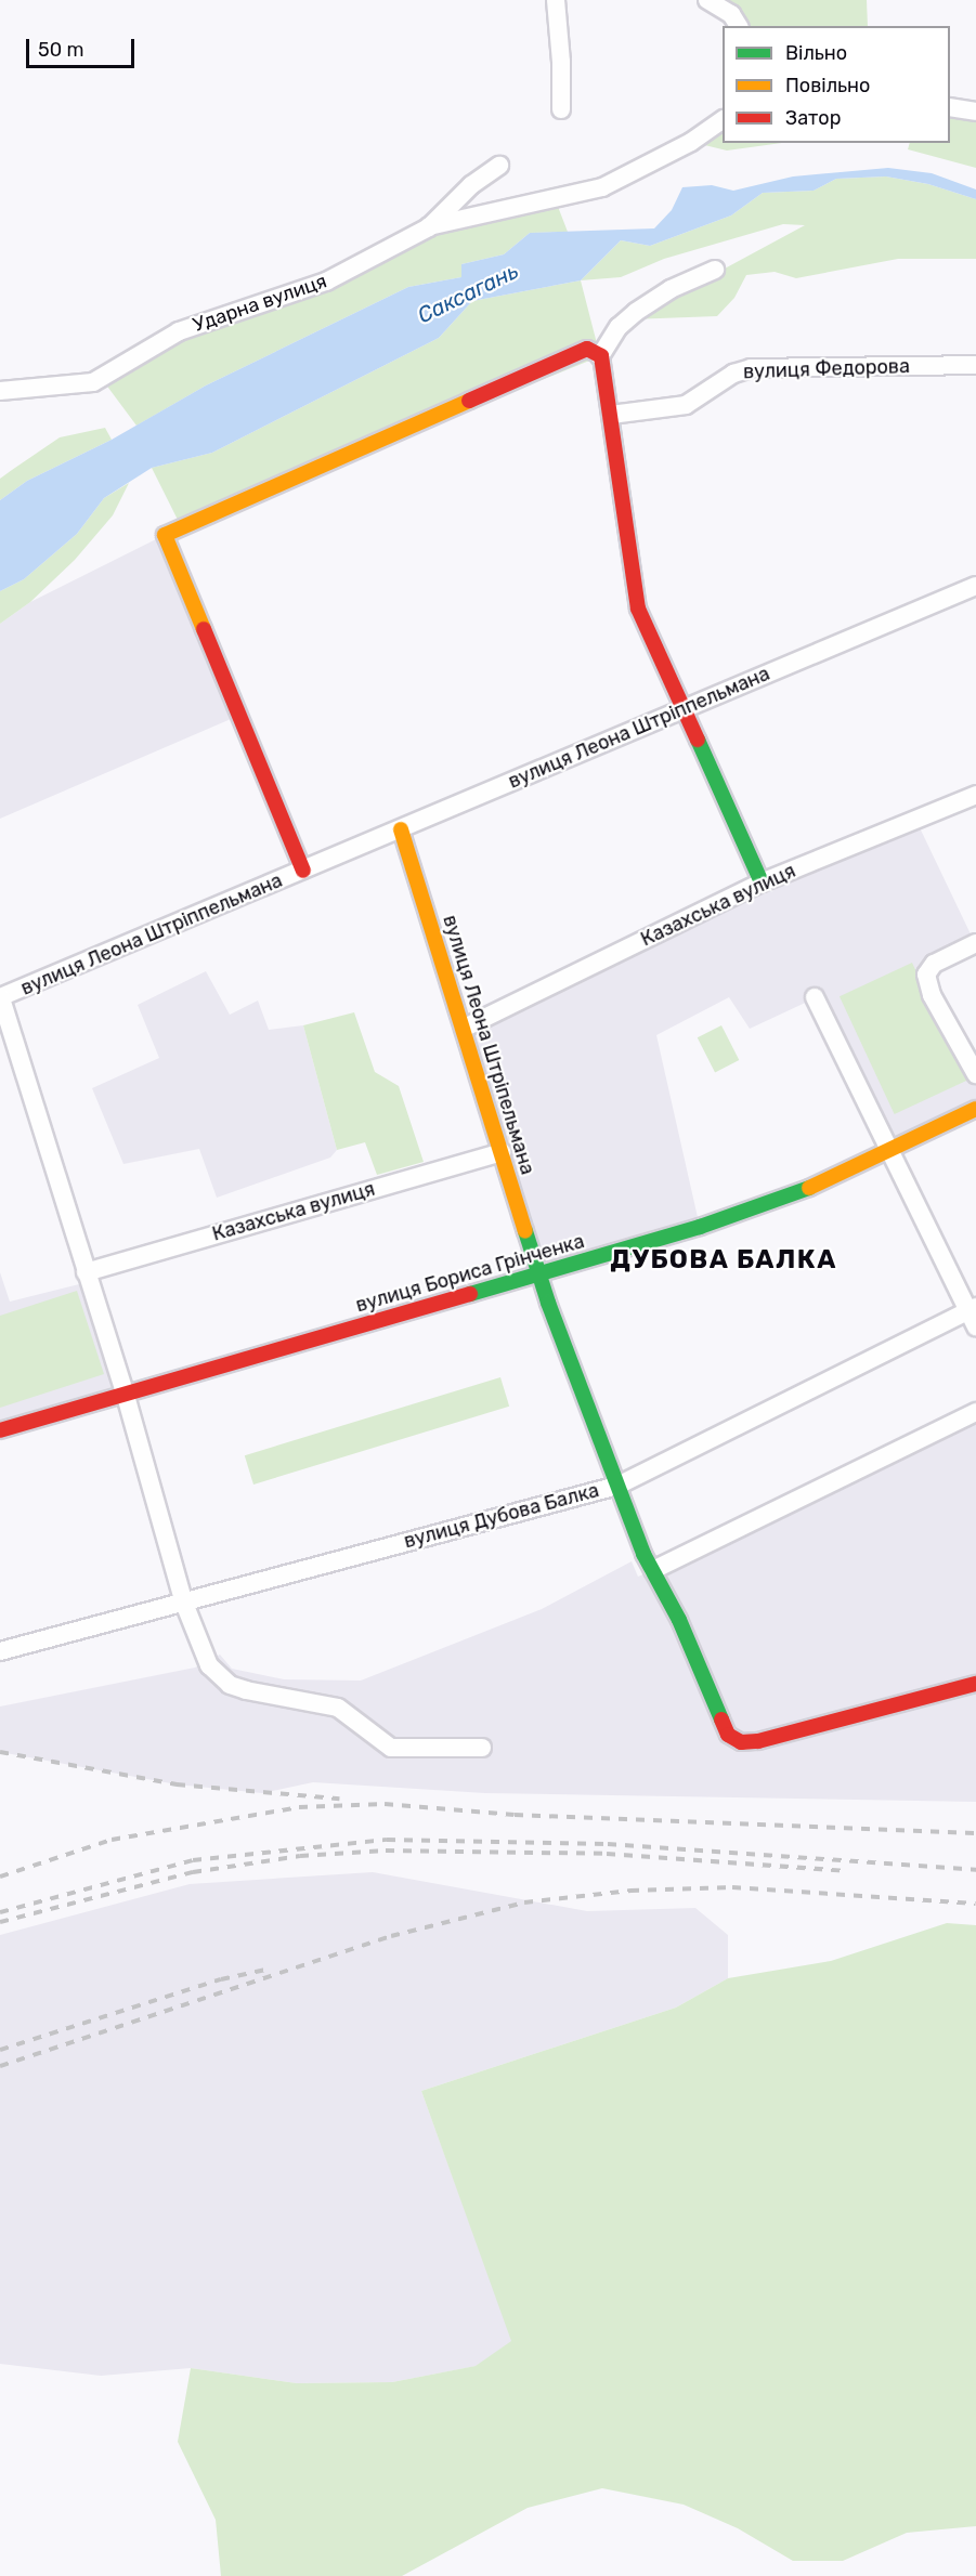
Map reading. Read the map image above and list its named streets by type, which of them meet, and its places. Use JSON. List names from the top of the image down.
{
  "streets": {
    "street": [
      "Ударна вулиця",
      "вулиця Федорова",
      "вулиця Леона Штріппельмана",
      "Казахська вулиця",
      "вулиця Леона Штріпельмана",
      "вулиця Бориса Грінченка",
      "вулиця Дубова Балка"
    ]
  },
  "crossings": [
    ["вулиця Леона Штріппельмана", "вулиця Леона Штріпельмана"],
    ["Казахська вулиця", "вулиця Леона Штріпельмана"],
    ["вулиця Леона Штріпельмана", "вулиця Бориса Грінченка"],
    ["вулиця Леона Штріпельмана", "вулиця Дубова Балка"]
  ],
  "districts": ["ДУБОВА БАЛКА"],
  "water": ["Саксагань"],
  "legend": ["Вільно", "Повільно", "Затор"],
  "scale_bar": "50 m"
}
